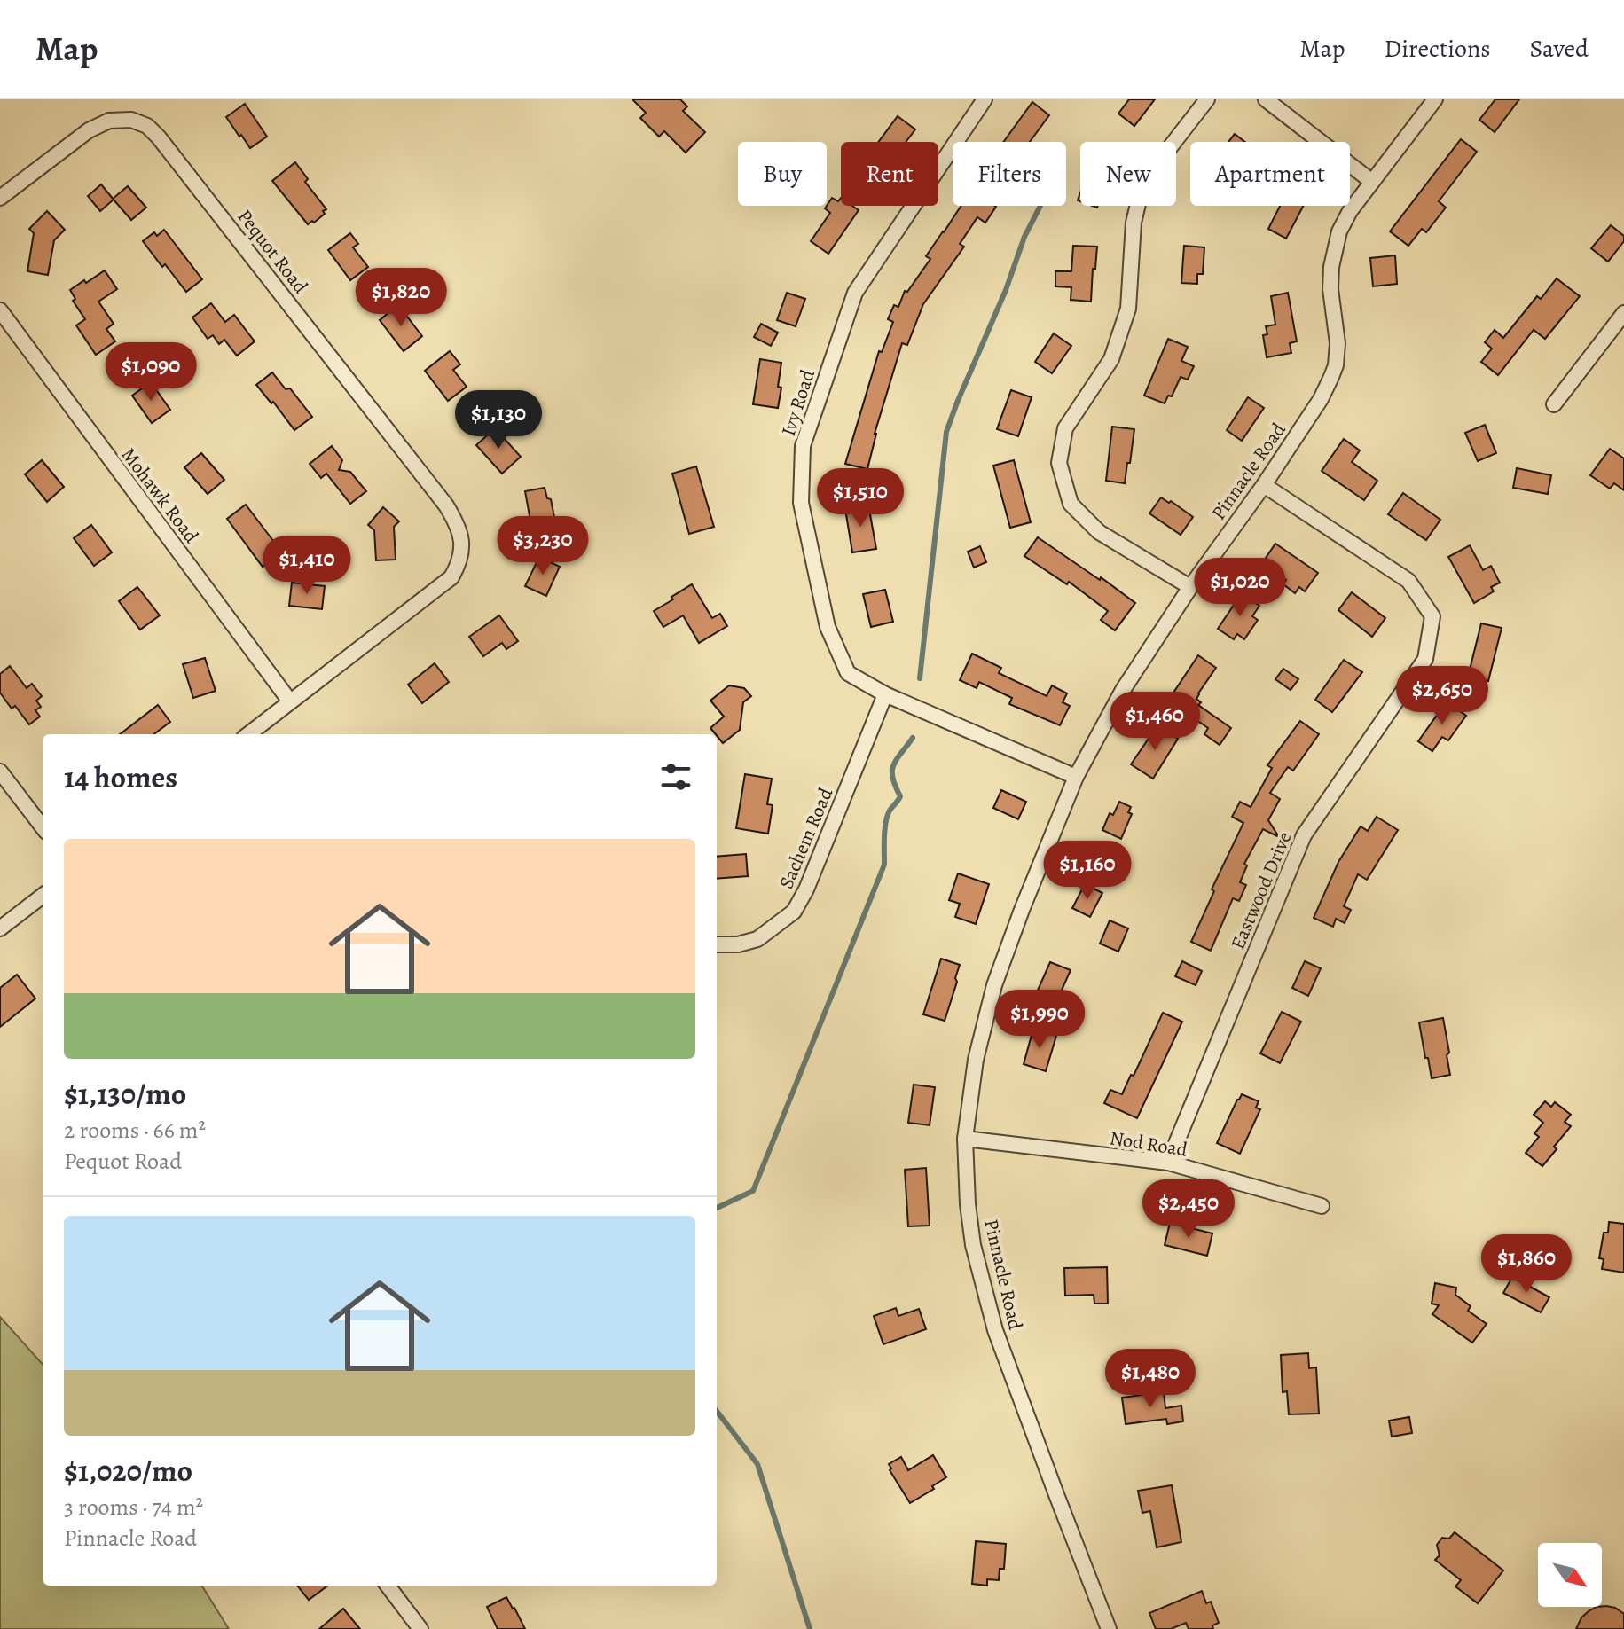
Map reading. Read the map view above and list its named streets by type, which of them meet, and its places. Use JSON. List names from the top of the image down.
{
  "streets": {
    "street": [
      "Pequot Road",
      "Ivy Road",
      "Pinnacle Road",
      "Mohawk Road",
      "Sachem Road",
      "Eastwood Drive",
      "Nod Road"
    ]
  },
  "crossings": [
    ["Pequot Road", "Mohawk Road"],
    ["Ivy Road", "Pinnacle Road"],
    ["Ivy Road", "Sachem Road"],
    ["Pinnacle Road", "Eastwood Drive"],
    ["Pinnacle Road", "Nod Road"],
    ["Eastwood Drive", "Nod Road"]
  ],
  "north": "bottom right",
  "page": {
    "header": "Map",
    "nav": ["Map", "Directions", "Saved"],
    "chip": [
      "Buy",
      "Rent",
      "Filters",
      "New",
      "Apartment"
    ],
    "price": [
      "$1,820",
      "$1,090",
      "$1,130",
      "$1,510",
      "$3,230",
      "$1,410",
      "$1,020",
      "$2,650",
      "$1,460",
      "$1,160",
      "$1,990",
      "$2,450",
      "$1,860",
      "$1,480"
    ],
    "heading": "14 homes",
    "list": [
      {
        "name": "$1,130/mo",
        "note": "2 rooms · 66 m² · Pequot Road"
      },
      {
        "name": "$1,020/mo",
        "note": "3 rooms · 74 m² · Pinnacle Road"
      }
    ]
  }
}
